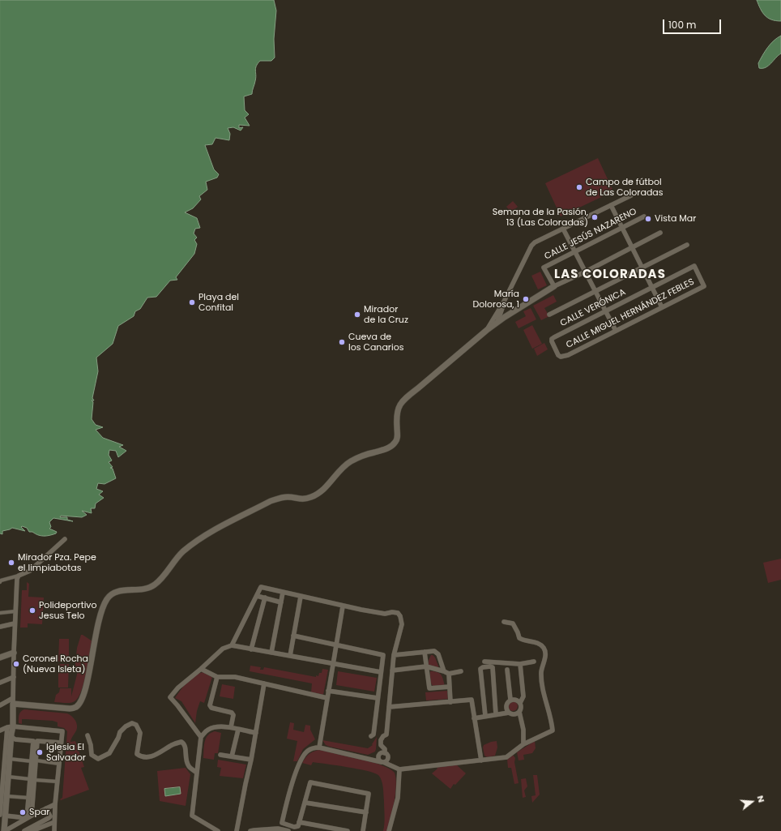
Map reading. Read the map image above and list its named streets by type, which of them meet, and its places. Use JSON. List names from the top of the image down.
{
  "streets": {
    "street": ["CALLE JESÚS NAZARENO", "CALLE VERÓNICA", "CALLE MIGUEL HERNÁNDEZ FEBLES"]
  },
  "crossings": [
    ["CALLE VERÓNICA", "CALLE MIGUEL HERNÁNDEZ FEBLES"]
  ],
  "districts": ["LAS COLORADAS"],
  "places": [
    "Campo de fútbol de Las Coloradas",
    "Semana de la Pasión, 13 (Las Coloradas)",
    "Vista Mar",
    "María Dolorosa, 1",
    "Playa del Confital",
    "Mirador de la Cruz",
    "Cueva de los Canarios",
    "Mirador Pza. Pepe el limpiabotas",
    "Polideportivo Jesus Telo",
    "Coronel Rocha (Nueva Isleta)",
    "Iglesia El Salvador",
    "Spar"
  ],
  "scale_bar": "100 m",
  "north": "right"
}
